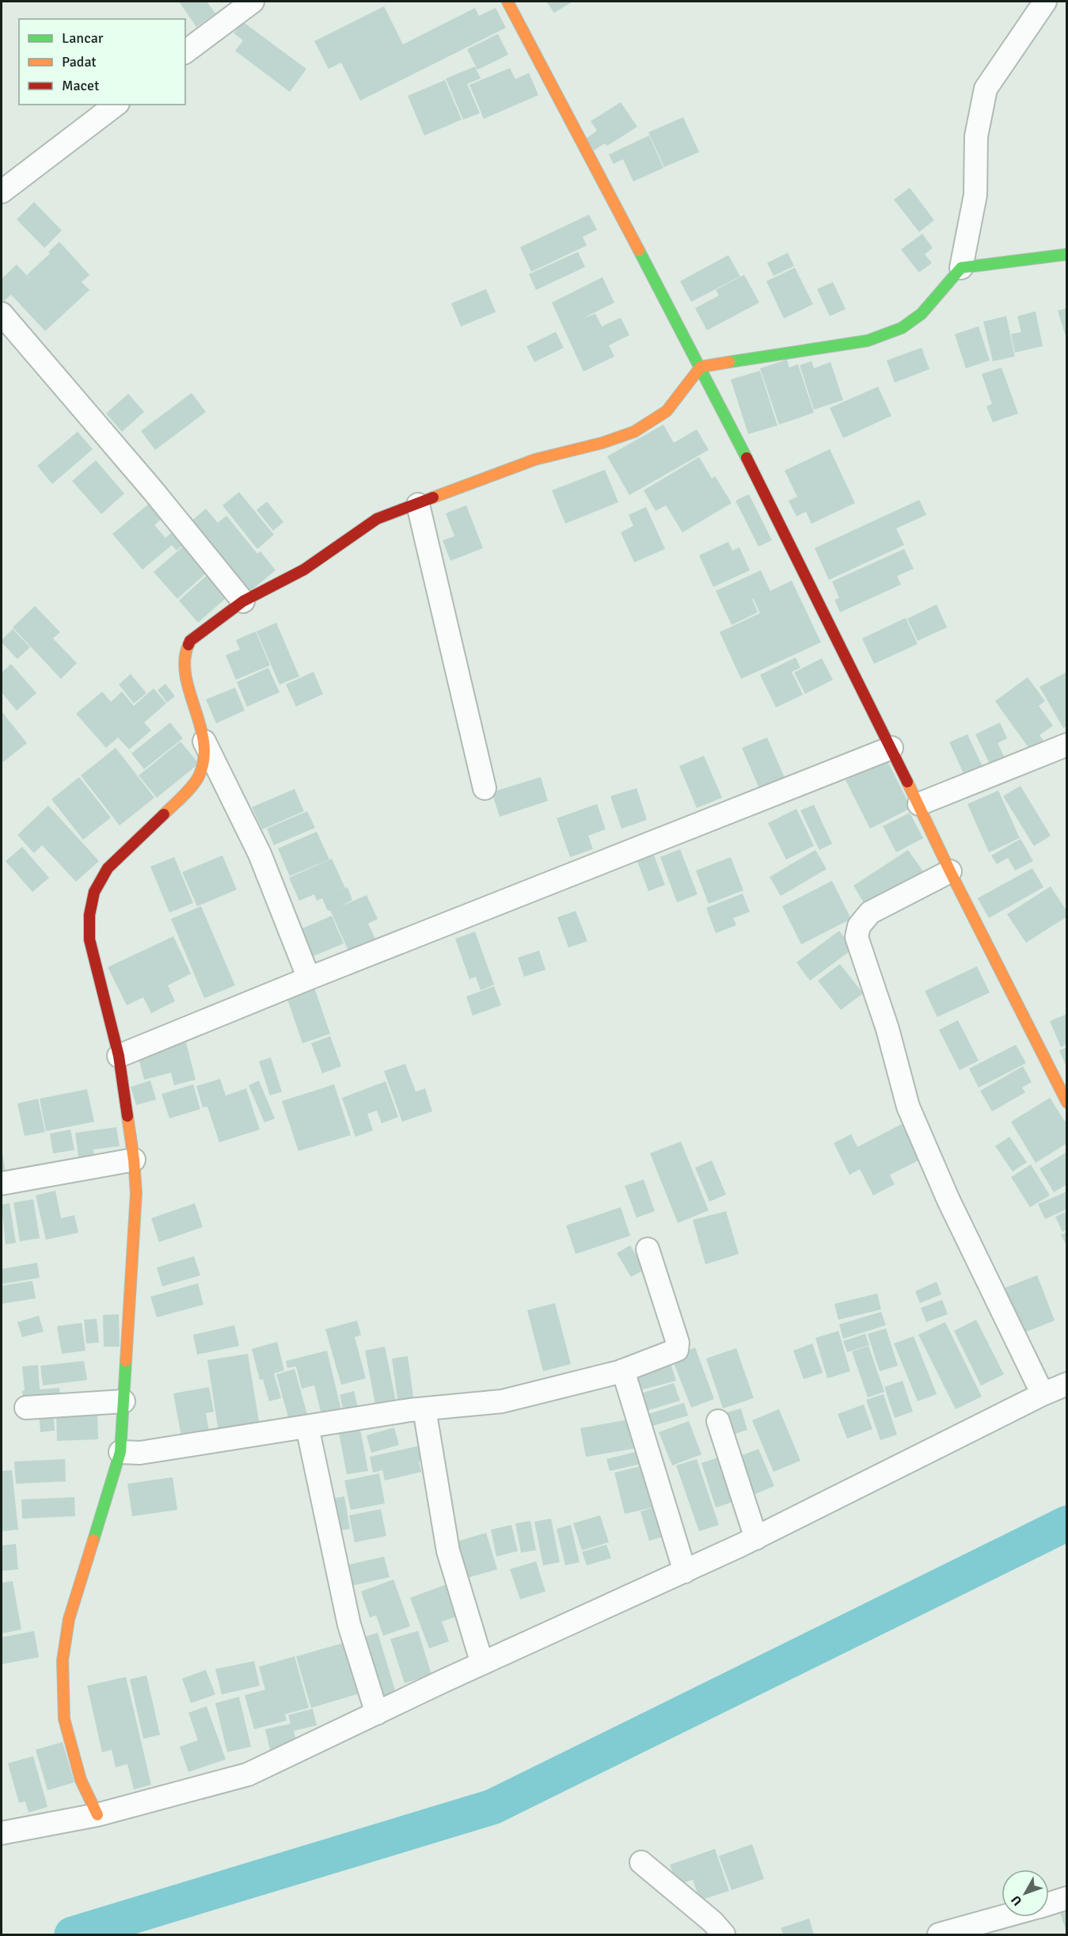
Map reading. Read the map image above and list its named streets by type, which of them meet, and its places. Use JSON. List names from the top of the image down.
{
  "legend": ["Lancar", "Padat", "Macet"],
  "north": "bottom left"
}
